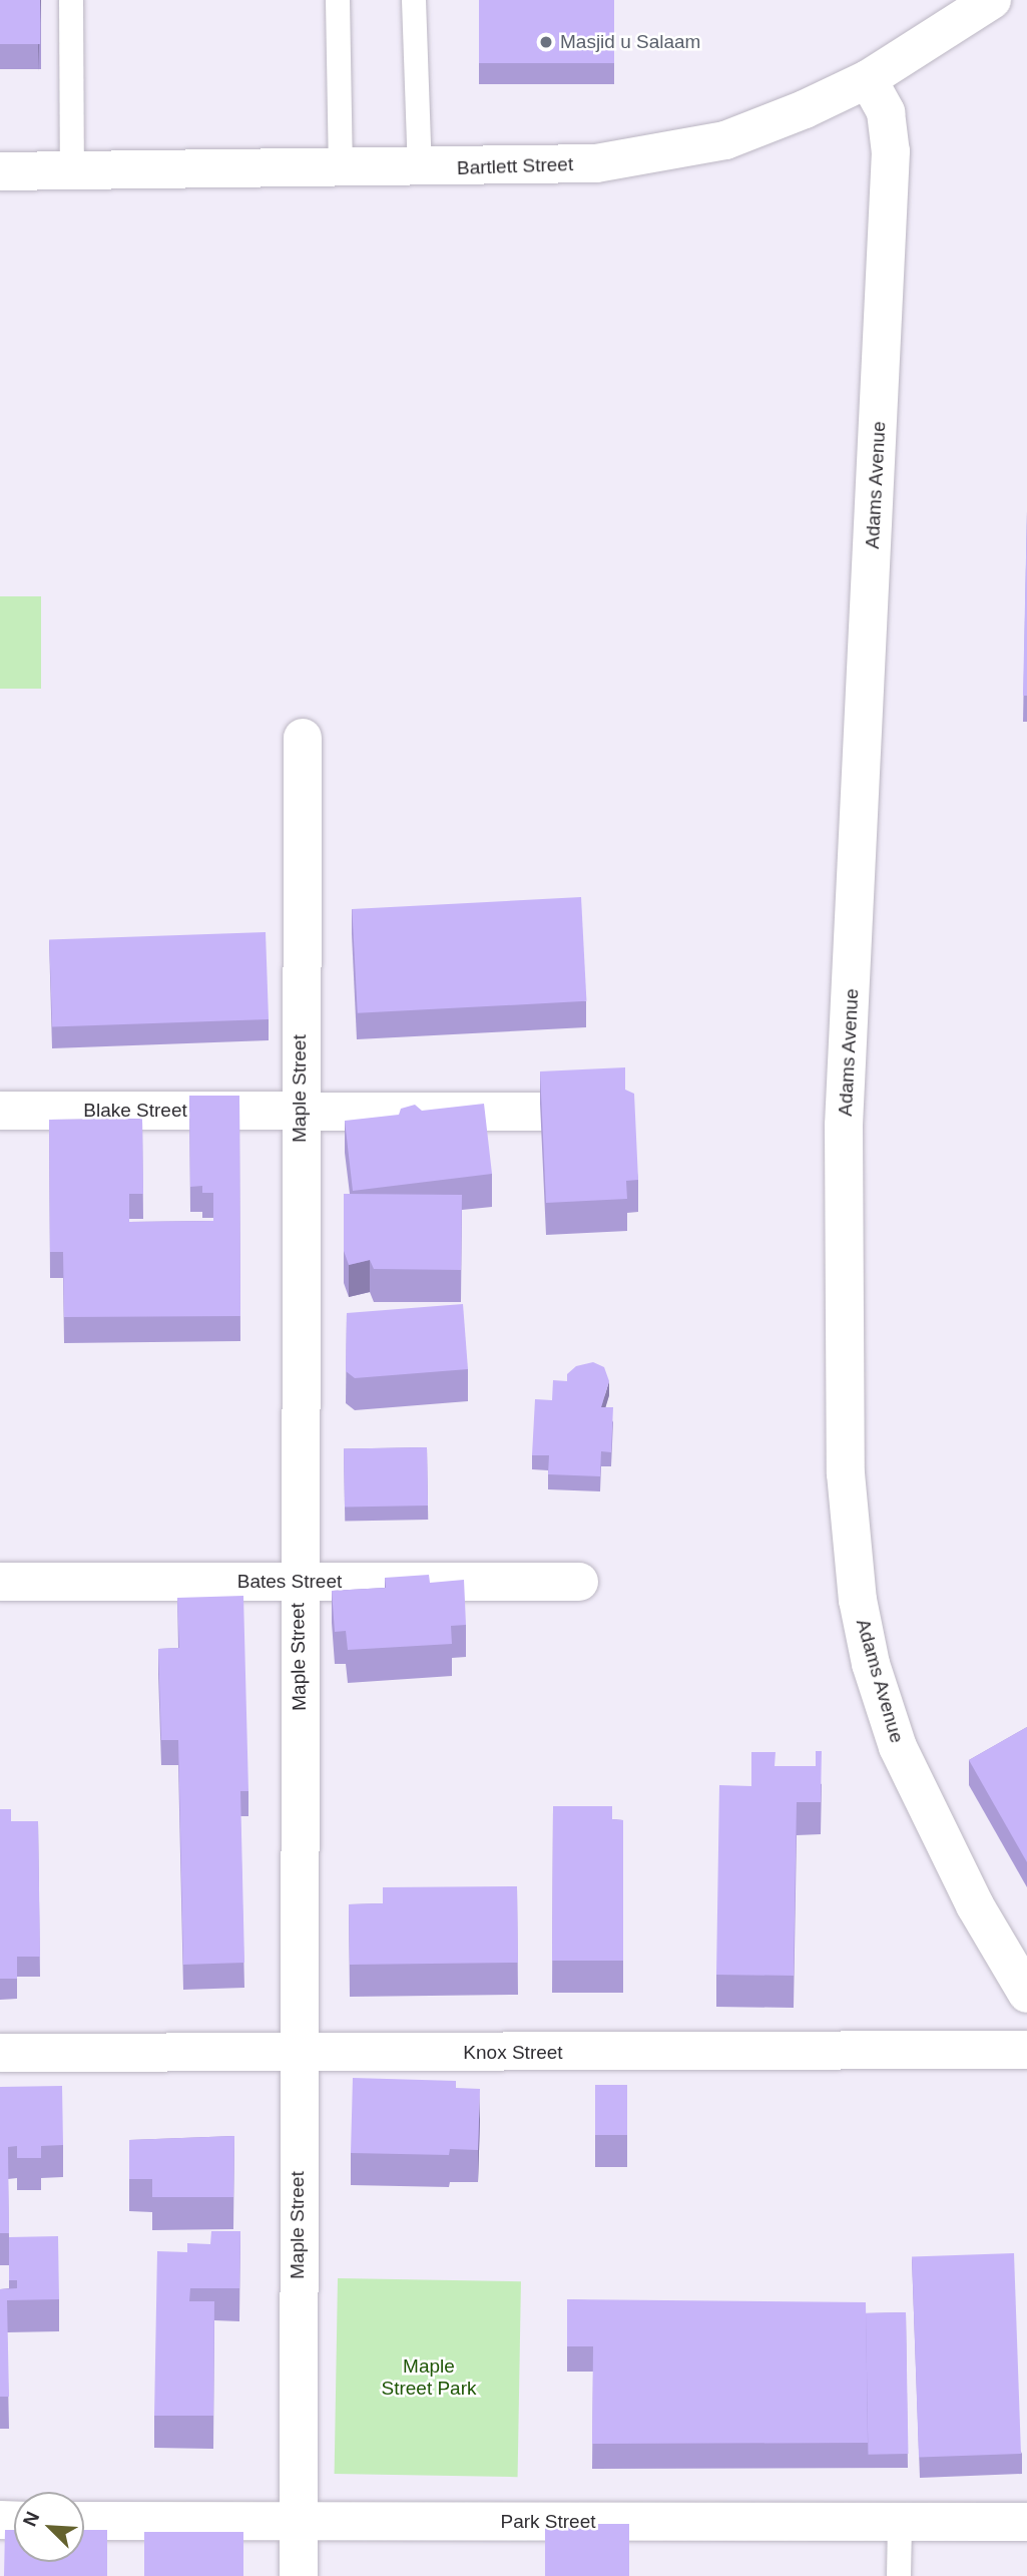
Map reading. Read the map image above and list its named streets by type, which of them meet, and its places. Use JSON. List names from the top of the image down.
{
  "streets": {
    "street": [
      "Bartlett Street",
      "Adams Avenue",
      "Maple Street",
      "Blake Street",
      "Bates Street",
      "Knox Street",
      "Park Street"
    ]
  },
  "crossings": [
    ["Bartlett Street", "Adams Avenue"],
    ["Maple Street", "Blake Street"],
    ["Maple Street", "Bates Street"],
    ["Maple Street", "Knox Street"],
    ["Maple Street", "Park Street"]
  ],
  "parks": ["Maple Street Park"],
  "places": ["Masjid u Salaam"],
  "north": "top left"
}
